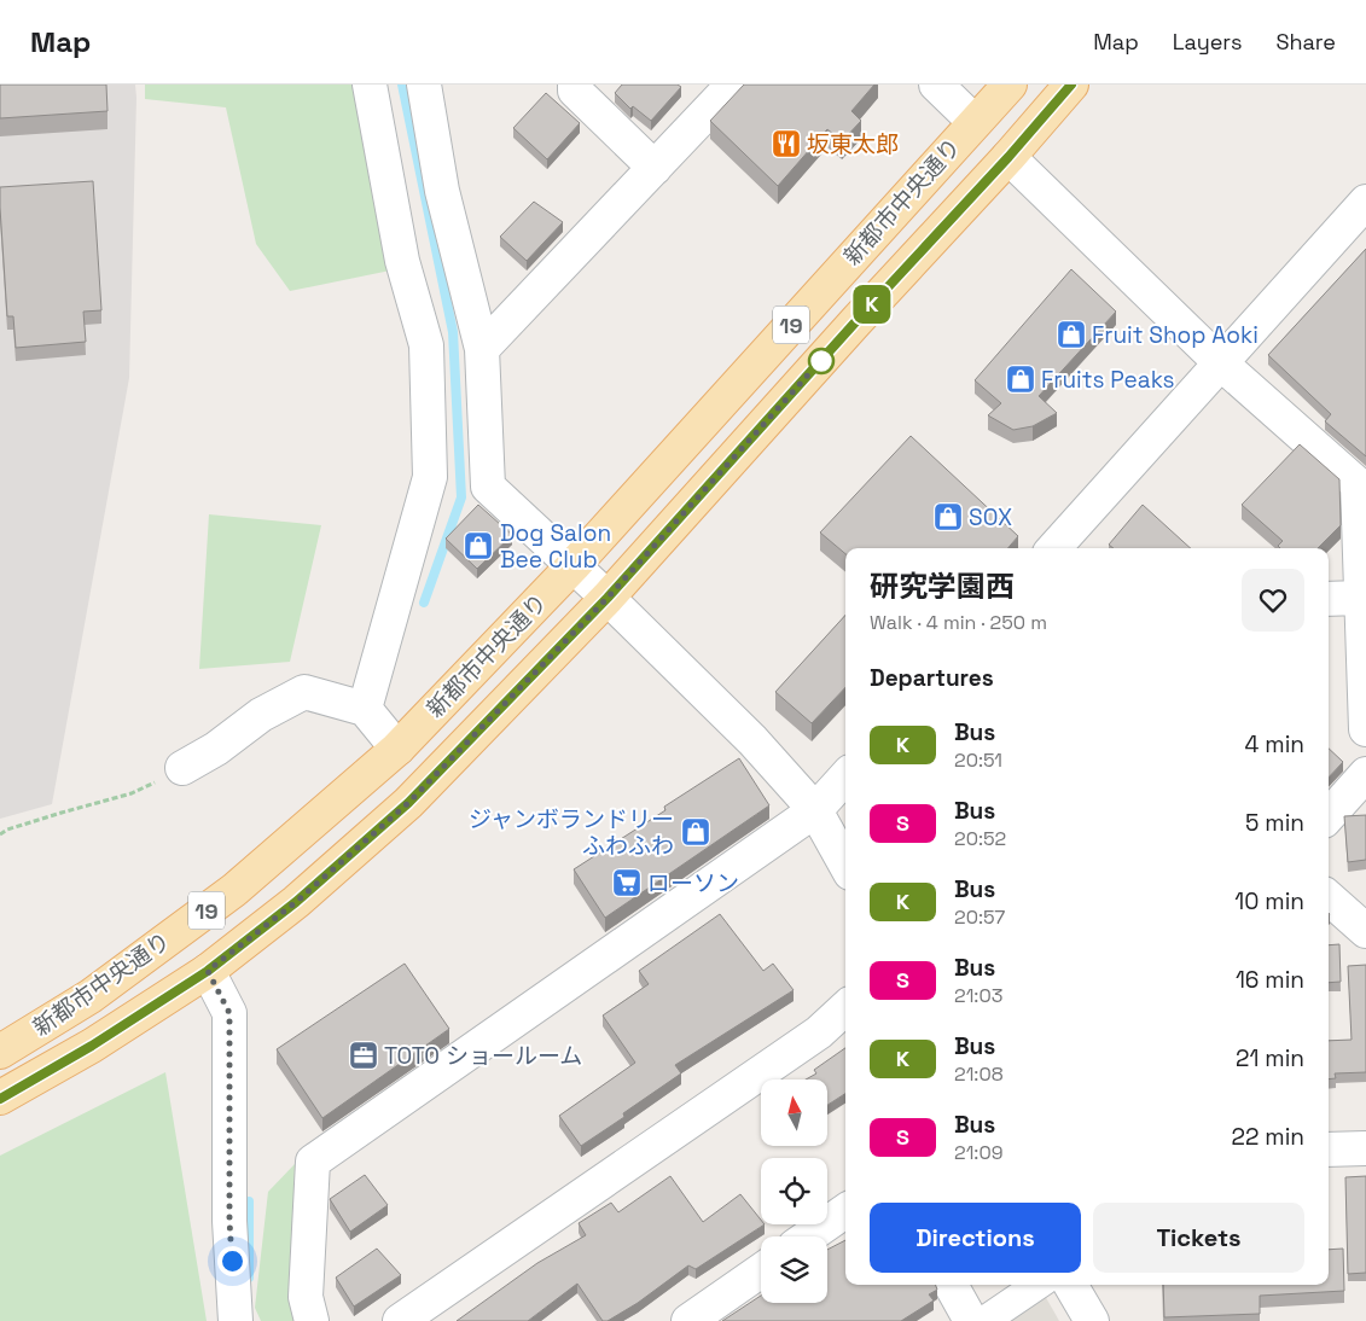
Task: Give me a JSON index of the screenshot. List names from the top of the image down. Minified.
{"streets":{"main road":["新都市中央通り","19"]},"places":{"restaurant":["坂東太郎"],"shop":["Fruit Shop Aoki","Fruits Peaks","SOX","Dog Salon Bee Club","ジャンボランドリー ふわふわ"],"supermarket":["ローソン"],"office":["TOTO ショールーム"]},"lines":["bus line K"],"north":"top","page":{"header":"Map","nav":["Map","Layers","Share"],"on_map":"K","heading":[["研究学園西","Walk · 4 min · 250 m"],"Departures"],"list":[{"mark":"K","name":"Bus","note":"20:51","value":"4 min"},{"mark":"S","name":"Bus","note":"20:52","value":"5 min"},{"mark":"K","name":"Bus","note":"20:57","value":"10 min"},{"mark":"S","name":"Bus","note":"21:03","value":"16 min"},{"mark":"K","name":"Bus","note":"21:08","value":"21 min"},{"mark":"S","name":"Bus","note":"21:09","value":"22 min"}],"buttons":["Directions","Tickets"]}}
